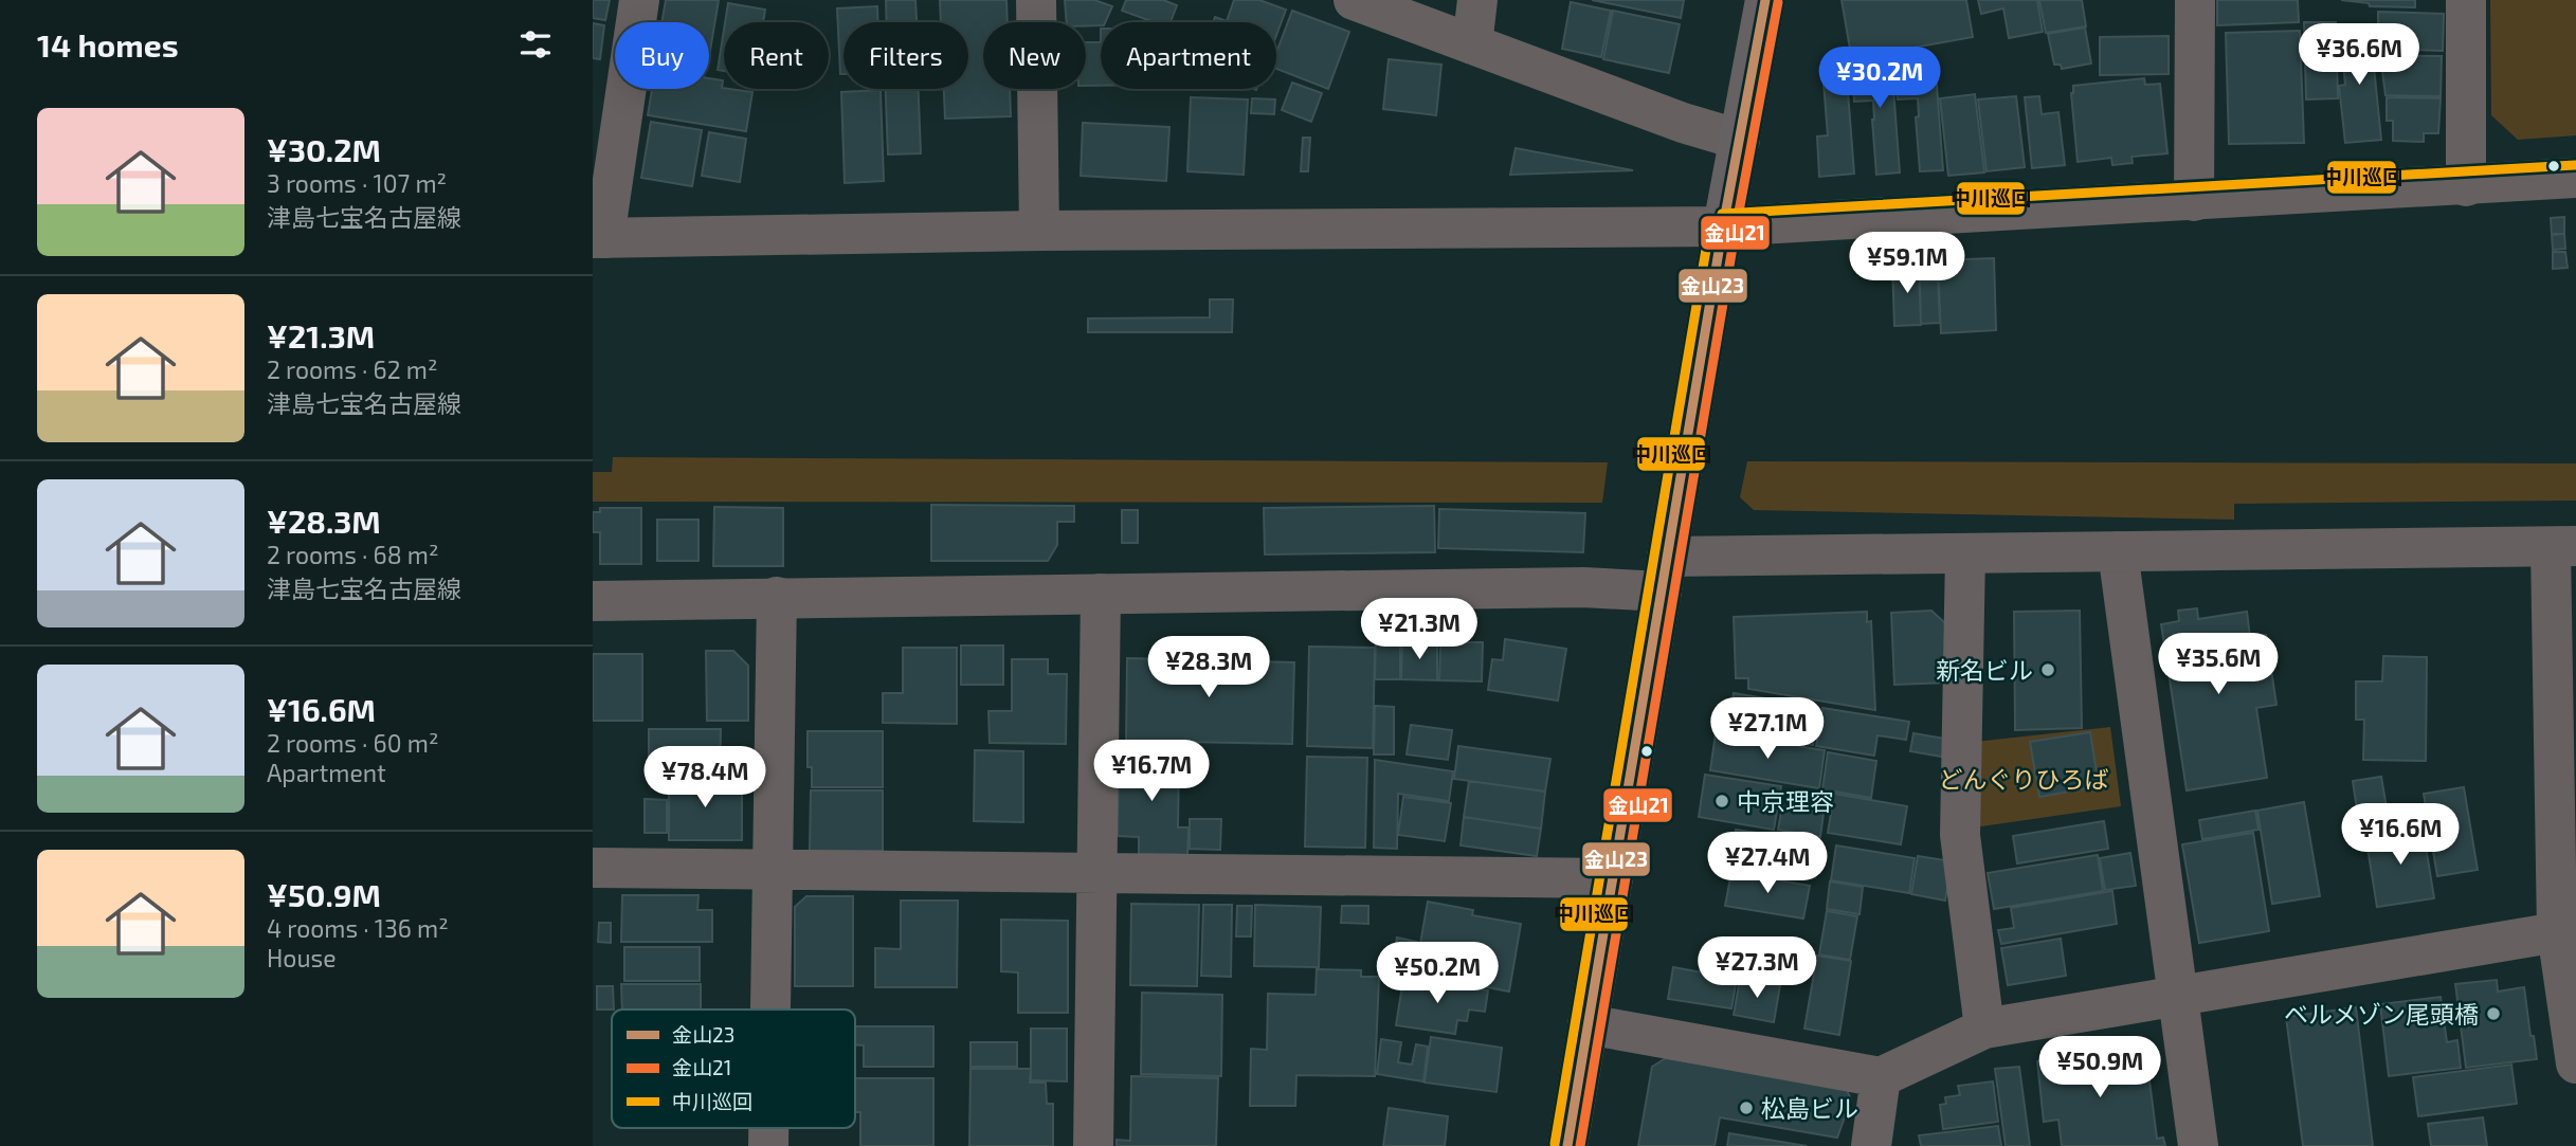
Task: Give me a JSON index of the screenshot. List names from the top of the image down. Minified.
{"parks":["どんぐりひろば"],"places":["新名ビル","中京理容","ベルメゾン尾頭橋","松島ビル"],"lines":["transit line 金山23","transit line 金山21","transit line 中川巡回"],"legend":["金山23","金山21","中川巡回"],"page":{"heading":"14 homes","chip":["Buy","Rent","Filters","New","Apartment"],"price":["¥36.6M","¥30.2M","¥59.1M","¥21.3M","¥35.6M","¥28.3M","¥27.1M","¥16.7M","¥78.4M","¥16.6M","¥27.4M","¥27.3M","¥50.2M","¥50.9M"],"list":[{"name":"¥30.2M","note":"3 rooms · 107 m² · 津島七宝名古屋線"},{"name":"¥21.3M","note":"2 rooms · 62 m² · 津島七宝名古屋線"},{"name":"¥28.3M","note":"2 rooms · 68 m² · 津島七宝名古屋線"},{"name":"¥16.6M","note":"2 rooms · 60 m² · Apartment"},{"name":"¥50.9M","note":"4 rooms · 136 m² · House"}]}}
